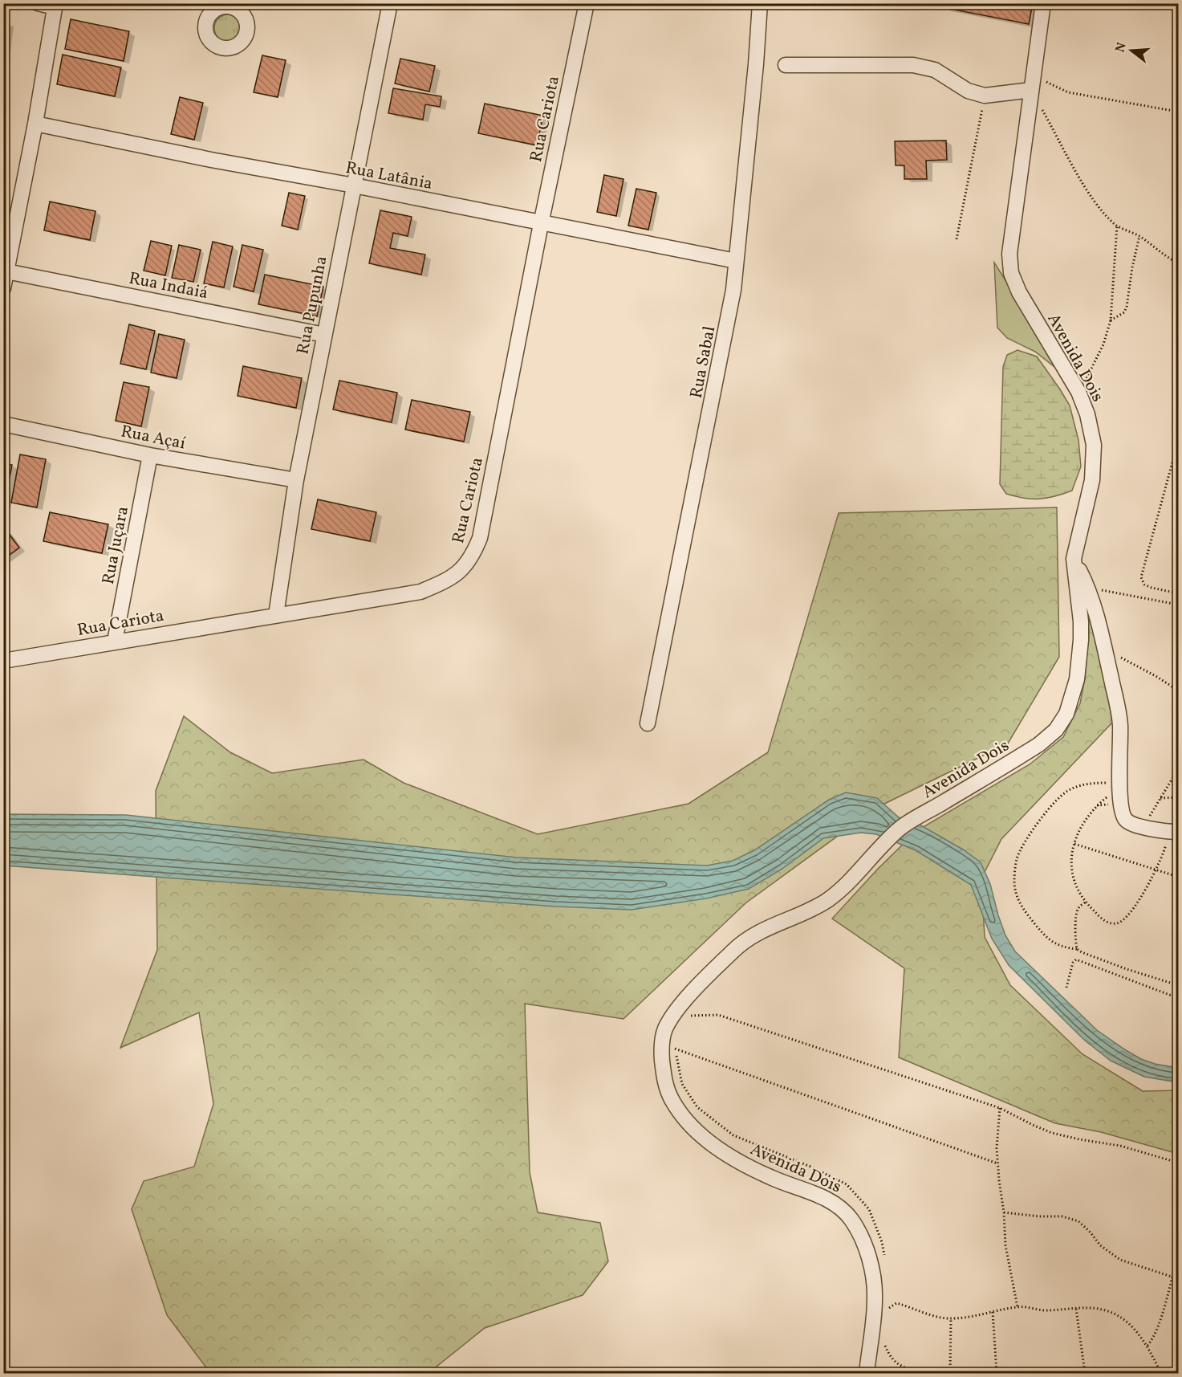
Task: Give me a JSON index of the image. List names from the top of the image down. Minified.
{"streets":{"street":["Rua Cariota","Rua Latânia","Rua Indaiá","Rua Pupunha","Avenida Dois","Rua Sabal","Rua Açaí","Rua Juçara"]},"crossings":[["Rua Cariota","Rua Latânia"],["Rua Cariota","Rua Pupunha"],["Rua Cariota","Rua Juçara"],["Rua Latânia","Rua Pupunha"],["Rua Latânia","Rua Sabal"],["Rua Indaiá","Rua Pupunha"],["Rua Pupunha","Rua Açaí"],["Rua Açaí","Rua Juçara"]],"north":"left"}
